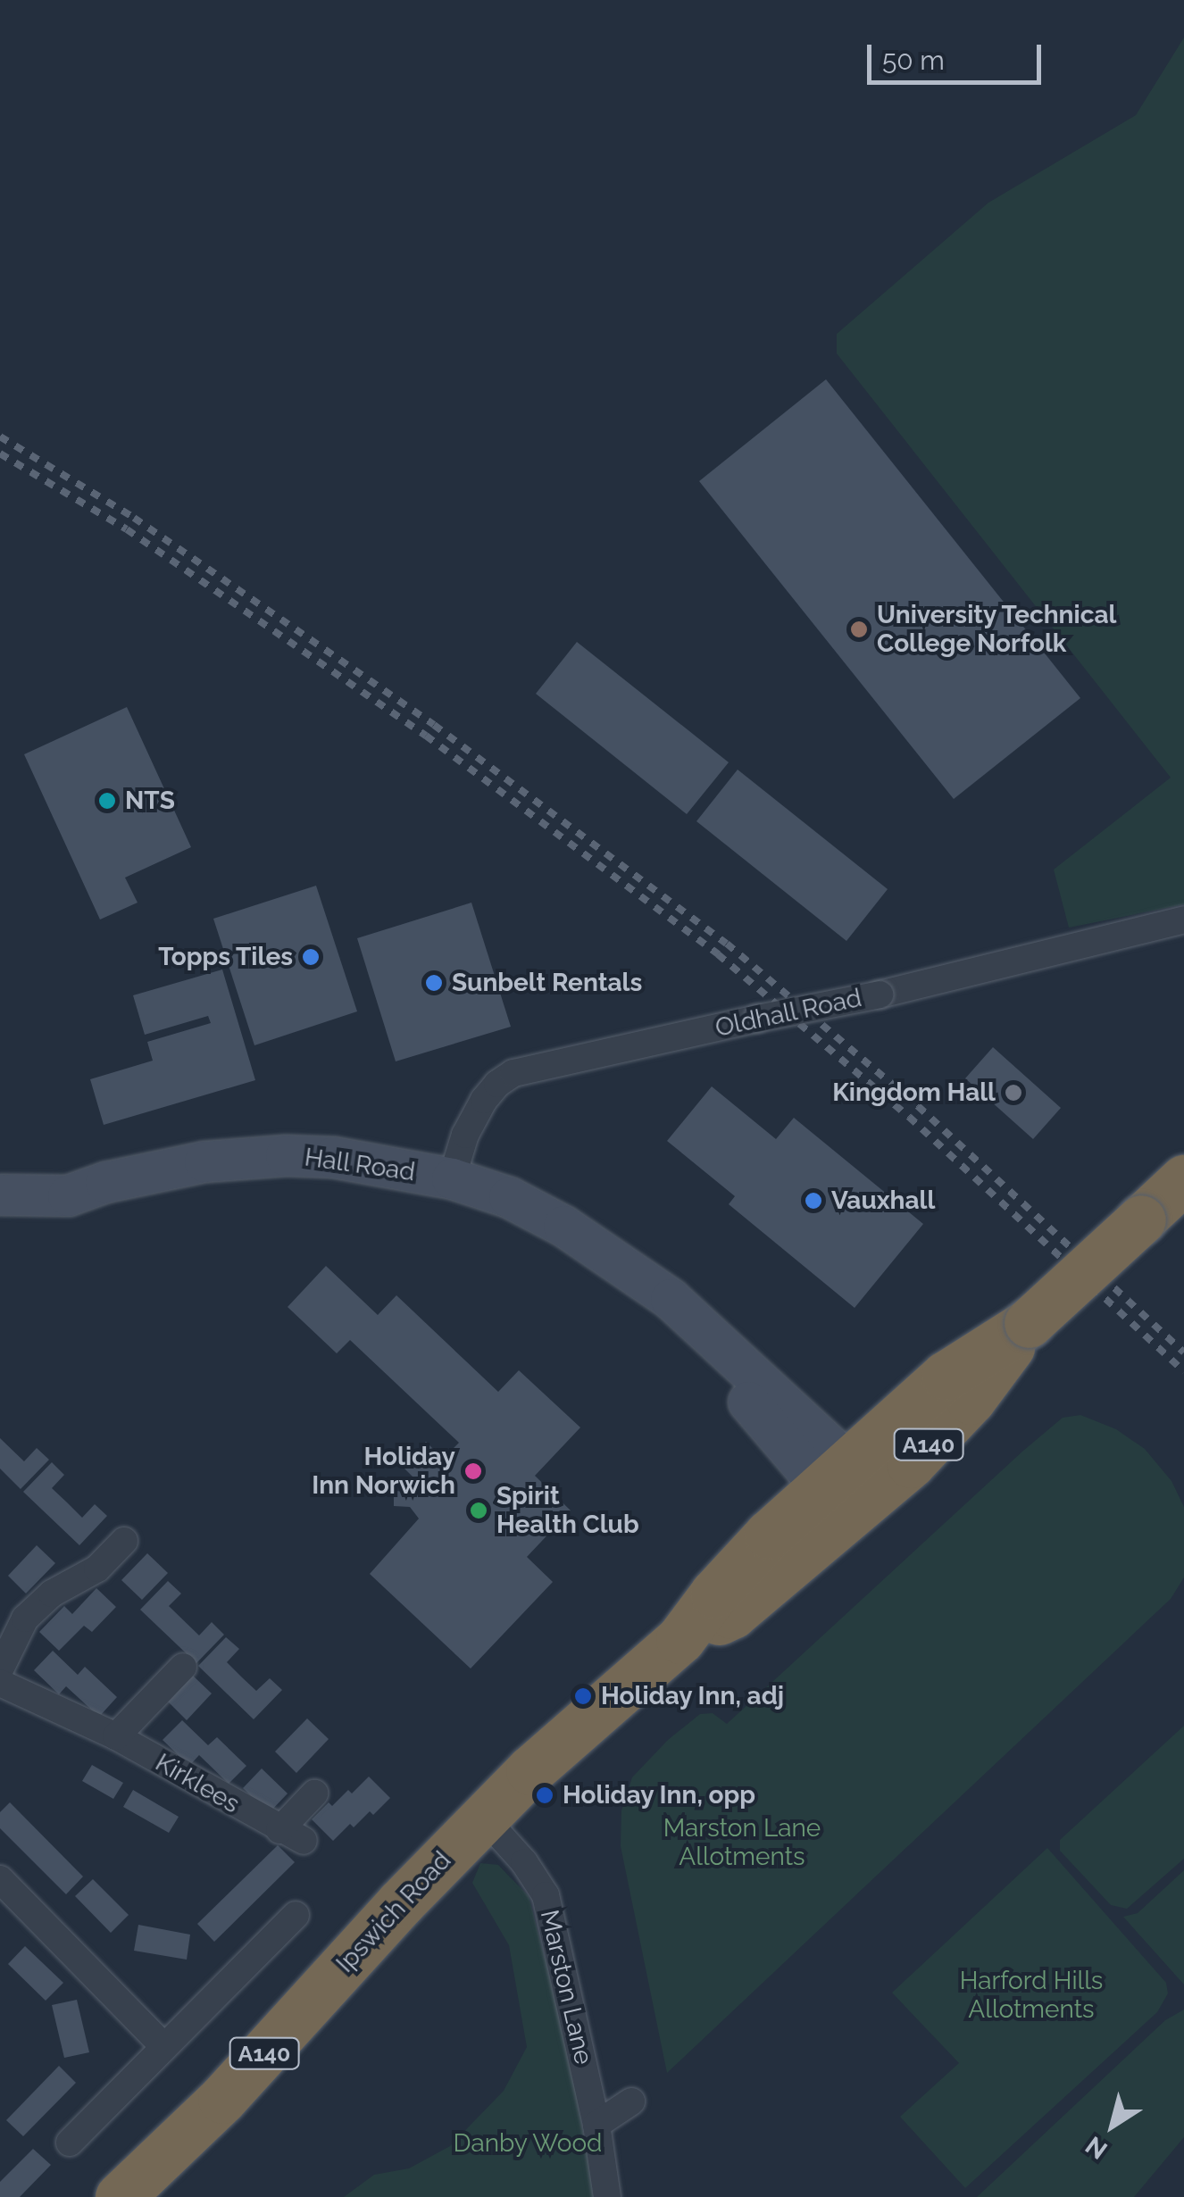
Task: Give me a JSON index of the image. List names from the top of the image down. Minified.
{"streets":{"highway":["A140","Ipswich Road"],"street":["Oldhall Road","Hall Road","Kirklees","Marston Lane"]},"crossings":[["Oldhall Road","Hall Road"],["Hall Road","Ipswich Road"],["Ipswich Road","Marston Lane"]],"parks":["Marston Lane Allotments","Harford Hills Allotments","Danby Wood"],"places":["University Technical College Norfolk","NTS","Topps Tiles","Sunbelt Rentals","Kingdom Hall","Vauxhall","Holiday Inn Norwich","Spirit Health Club","Holiday Inn, adj","Holiday Inn, opp"],"scale_bar":"50 m","north":"bottom left"}
